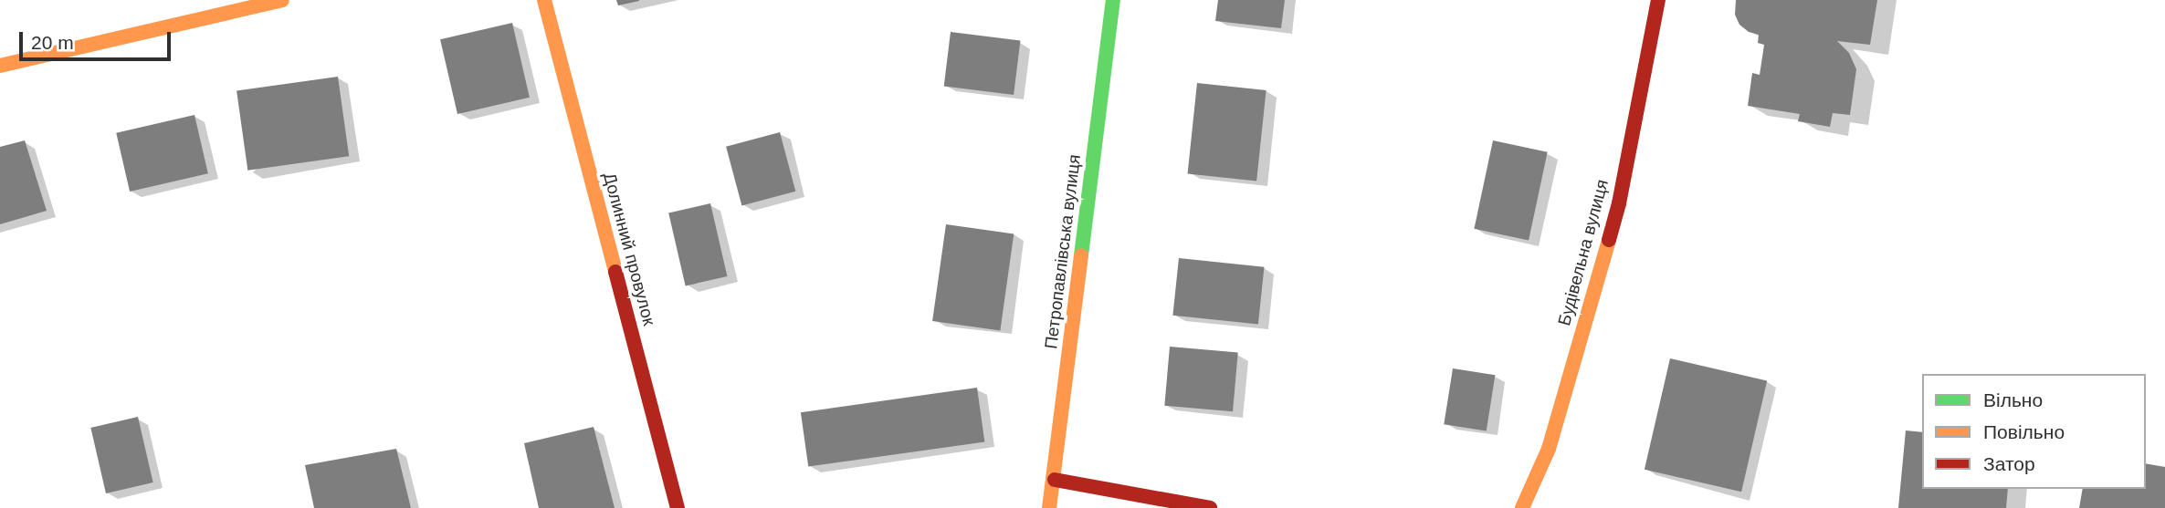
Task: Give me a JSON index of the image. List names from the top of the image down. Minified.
{"streets":{"street":["Долинний провулок","Петропавлівська вулиця","Будівельна вулиця"]},"legend":["Вільно","Повільно","Затор"],"scale_bar":"20 m"}
